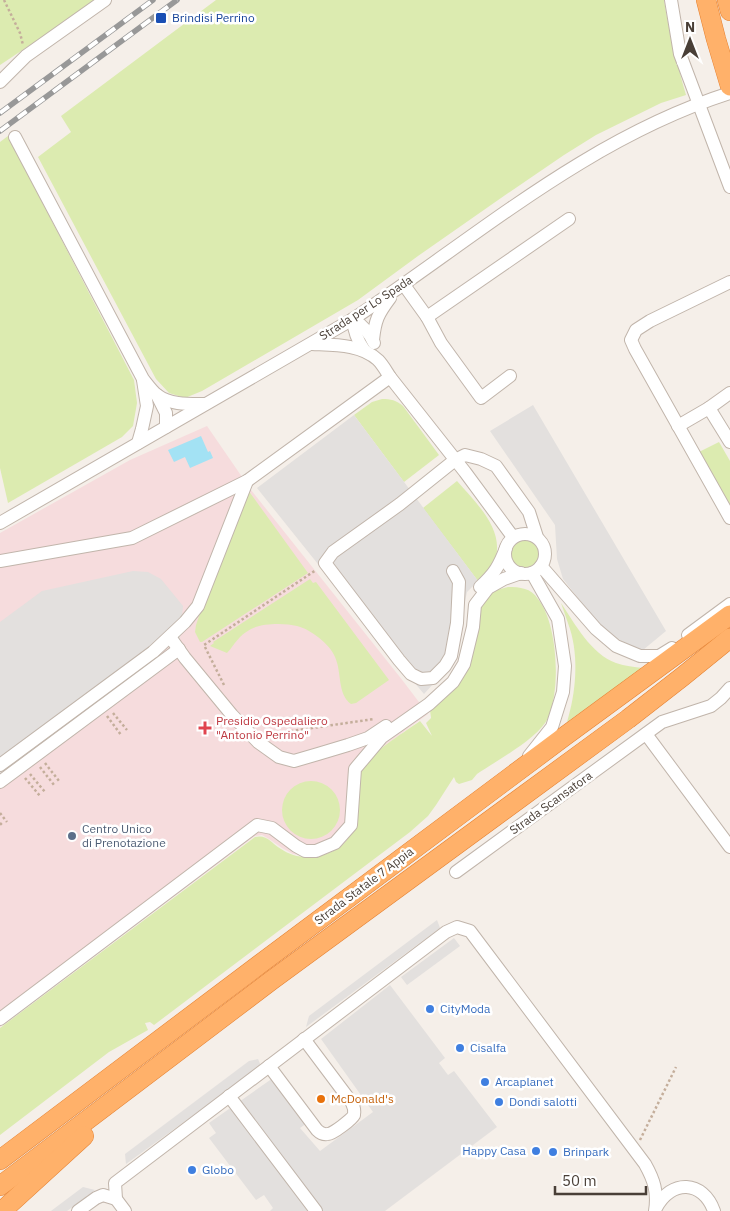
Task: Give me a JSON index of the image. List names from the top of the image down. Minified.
{"streets":{"highway":["Strada Statale 7 Appia"],"street":["Strada per Lo Spada","Strada Scansatora"]},"places":{"transit":["Brindisi Perrino"],"health":["Presidio Ospedaliero \"Antonio Perrino\""],"other":["Centro Unico di Prenotazione","CityModa","Cisalfa","Arcaplanet","McDonald's","Dondi salotti","Happy Casa","Brinpark","Globo"]},"scale_bar":"50 m","north":"top"}
